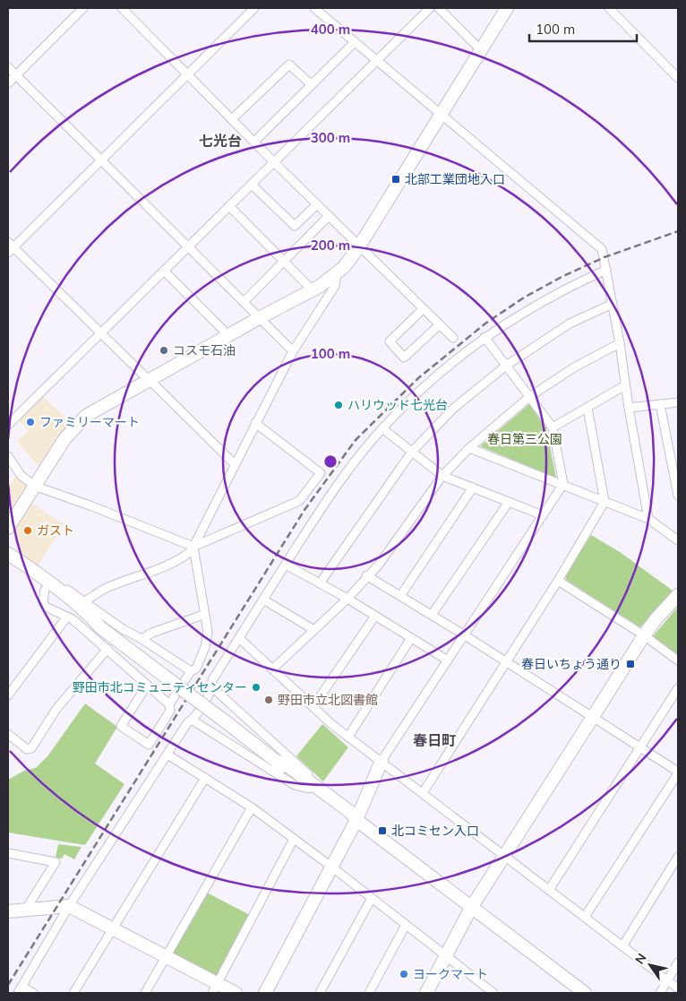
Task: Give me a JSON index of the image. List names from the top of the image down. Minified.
{"districts":["七光台","春日町"],"parks":["春日第三公園"],"places":{"transit":["北部工業団地入口","春日いちょう通り","北コミセン入口"],"other":["コスモ石油","ハリウッド七光台","ファミリーマート","ガスト","野田市北コミュニティセンター","野田市立北図書館","ヨークマート"]},"scale_bar":"100 m","north":"top left","rings":["400 m","300 m","200 m","100 m"]}
